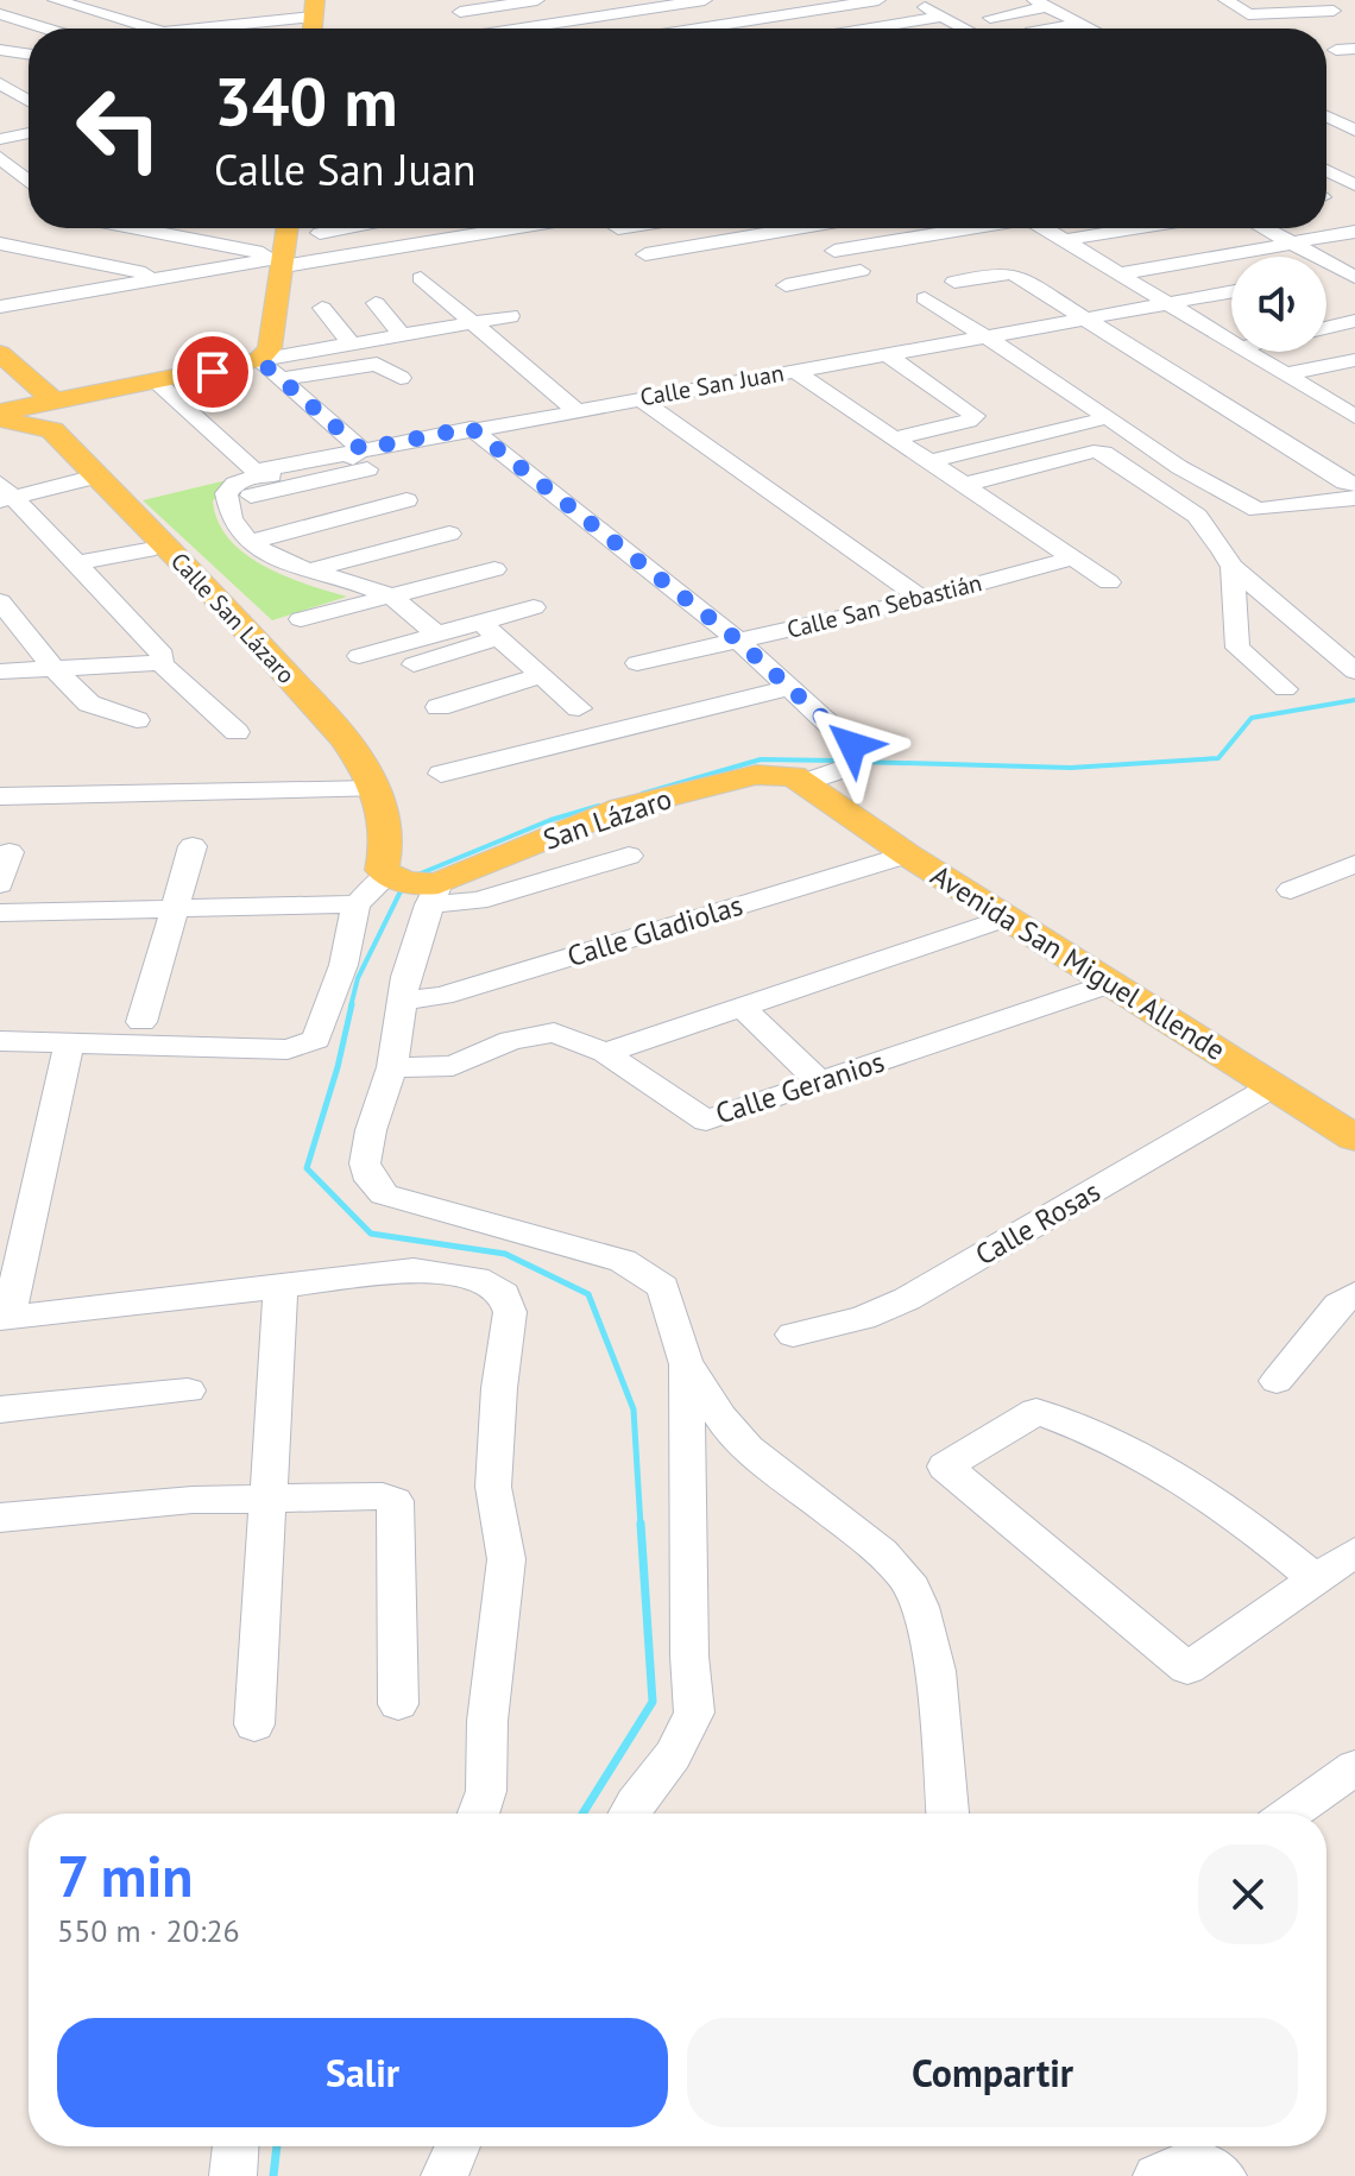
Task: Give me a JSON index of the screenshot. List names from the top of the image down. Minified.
{"streets":{"main road":["Calle San Lázaro","San Lázaro","Avenida San Miguel Allende"],"street":["Calle San Juan","Calle San Sebastián","Calle Gladiolas","Calle Geranios","Calle Rosas"]},"crossings":[["Calle San Lázaro","San Lázaro"],["San Lázaro","Avenida San Miguel Allende"],["Calle Gladiolas","Avenida San Miguel Allende"],["Avenida San Miguel Allende","Calle Geranios"],["Avenida San Miguel Allende","Calle Rosas"]],"page":{"turn":["340 m","Calle San Juan"],"heading":["7 min","550 m · 20:26"],"buttons":["Salir","Compartir"]}}
